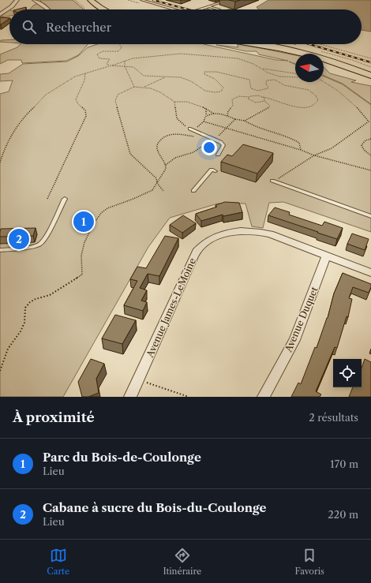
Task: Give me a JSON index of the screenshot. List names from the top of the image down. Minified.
{"streets":{"street":["Avenue James-LeMoine","Avenue Duquet"]},"crossings":[["Avenue James-LeMoine","Avenue Duquet"]],"north":"left","page":{"search":"Rechercher","pins":["1","2"],"heading":["À proximité","2 résultats"],"list":[{"mark":"1","name":"Parc du Bois-de-Coulonge","note":"Lieu","value":"170 m"},{"mark":"2","name":"Cabane à sucre du Bois-du-Coulonge","note":"Lieu","value":"220 m"}],"nav":["Carte","Itinéraire","Favoris"]}}
